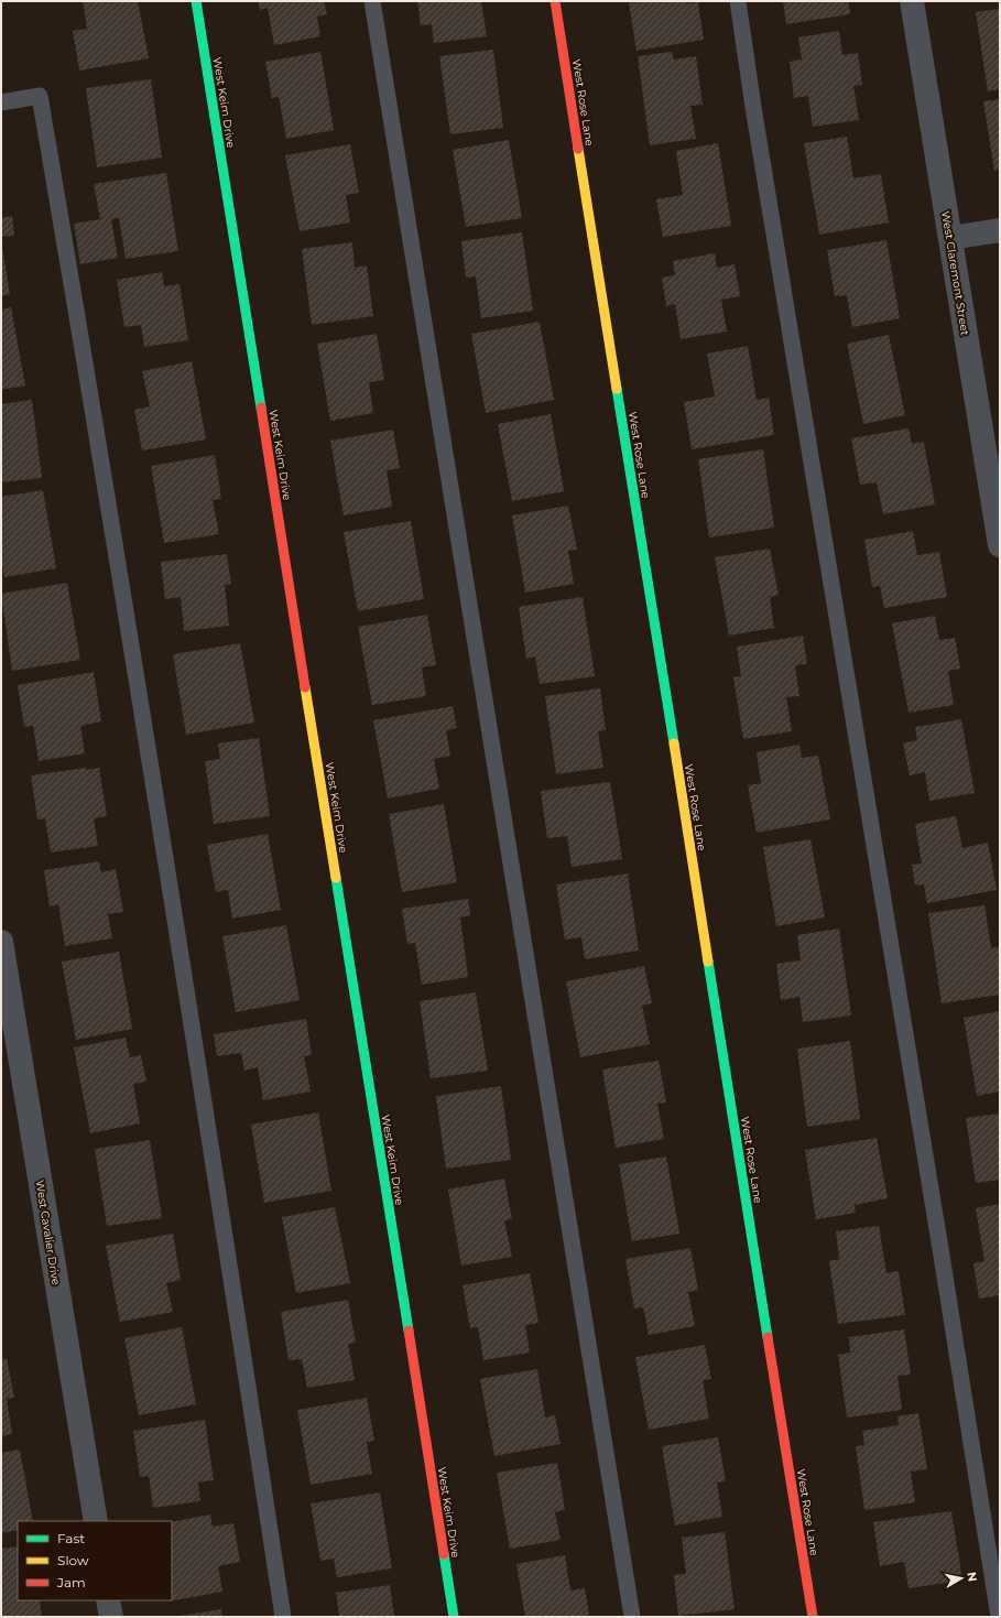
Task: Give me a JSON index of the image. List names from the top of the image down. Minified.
{"streets":{"street":["West Keim Drive","West Rose Lane","West Claremont Street","West Cavalier Drive"]},"legend":["Fast","Slow","Jam"],"north":"right"}
